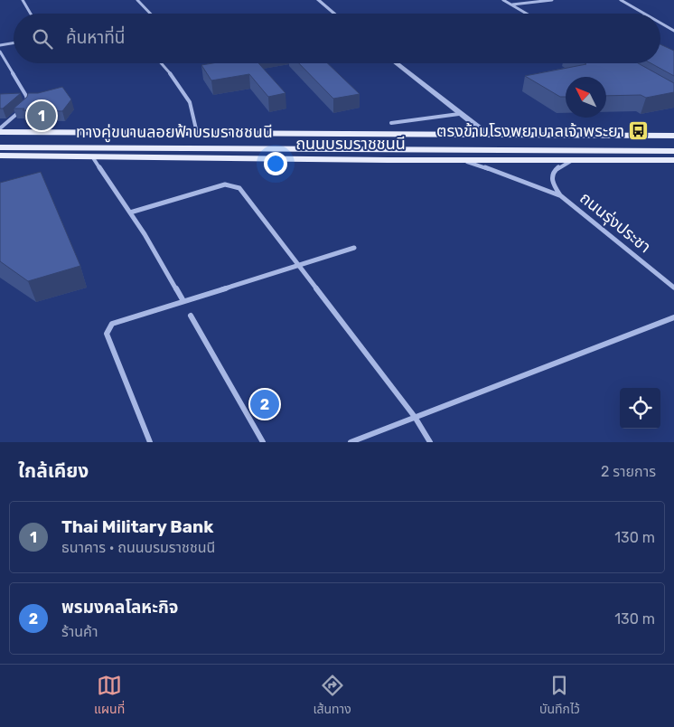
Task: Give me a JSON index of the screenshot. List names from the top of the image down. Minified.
{"streets":{"main road":["ทางคู่ขนานลอยฟ้าบรมราชชนนี","ถนนบรมราชชนนี"],"street":["ถนนรุ่งประชา"]},"crossings":[["ถนนบรมราชชนนี","ถนนรุ่งประชา"]],"places":{"bus stop":["ตรงข้ามโรงพยาบาลเจ้าพระยา"]},"north":"top left","page":{"search":"ค้นหาที่นี่","pins":["1","2"],"heading":["ใกล้เคียง","2 รายการ"],"list":[{"mark":"1","name":"Thai Military Bank","note":"ธนาคาร · ถนนบรมราชชนนี","value":"130 m"},{"mark":"2","name":"พรมงคลโลหะกิจ","note":"ร้านค้า","value":"130 m"}],"nav":["แผนที่","เส้นทาง","บันทึกไว้"]}}
